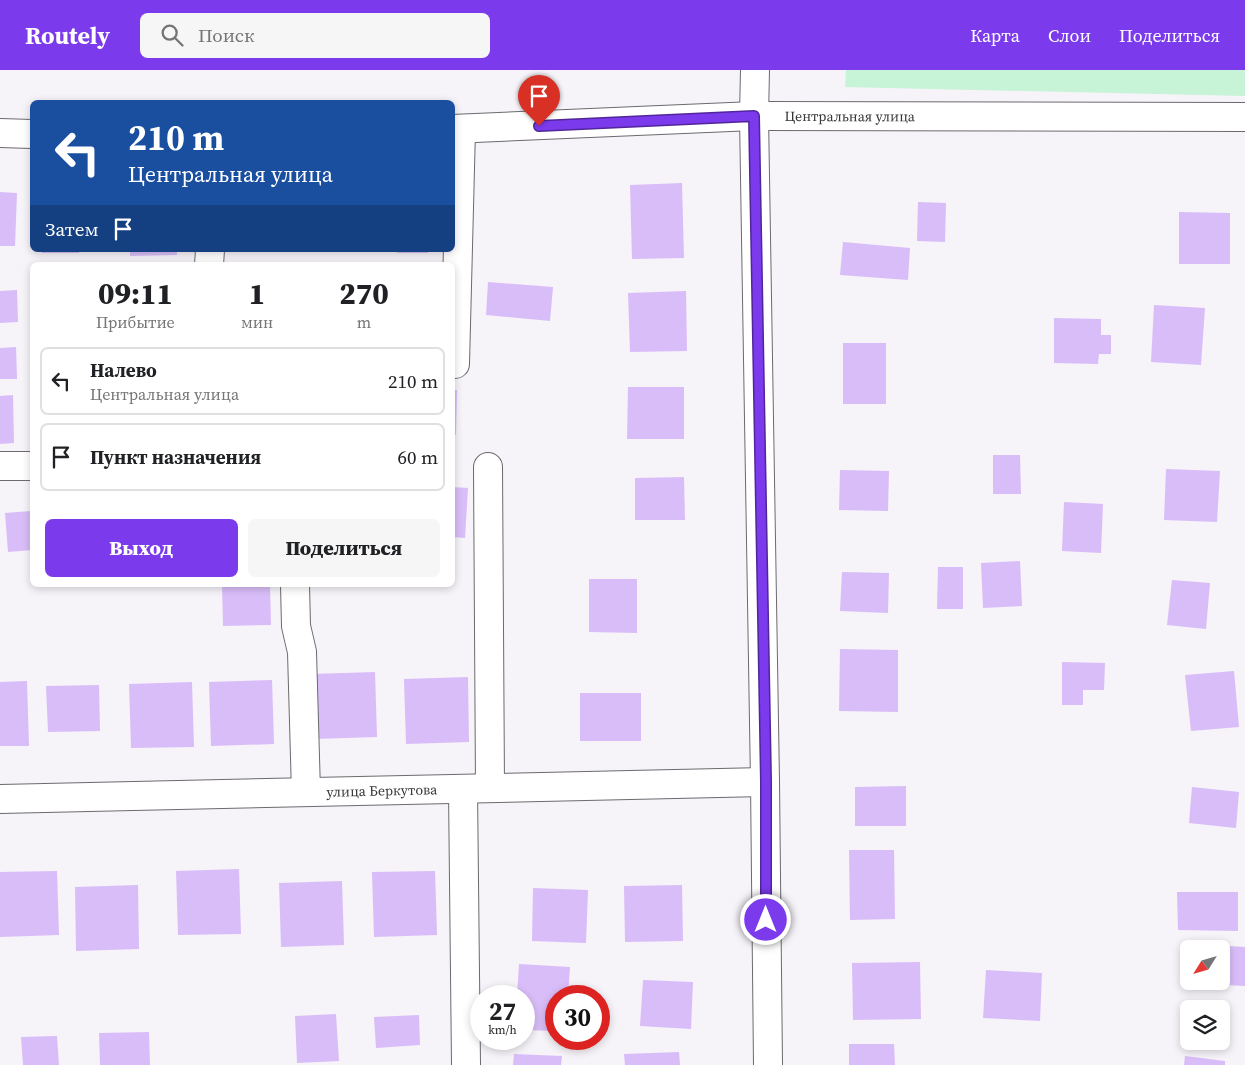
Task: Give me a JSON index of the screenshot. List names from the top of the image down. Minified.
{"streets":{"street":["Центральная улица","улица Беркутова"]},"north":"bottom left","page":{"header":"Routely","search":"Поиск","nav":["Карта","Слои","Поделиться"],"turn":["210 m","Центральная улица"],"then":"Затем","eta":["09:11","Прибытие","1","мин","270","m"],"list":[{"name":"Налево","note":"Центральная улица","value":"210 m"},{"name":"Пункт назначения","value":"60 m"}],"buttons":["Выход","Поделиться"],"speed":"27 km/h","limit":"30"}}
